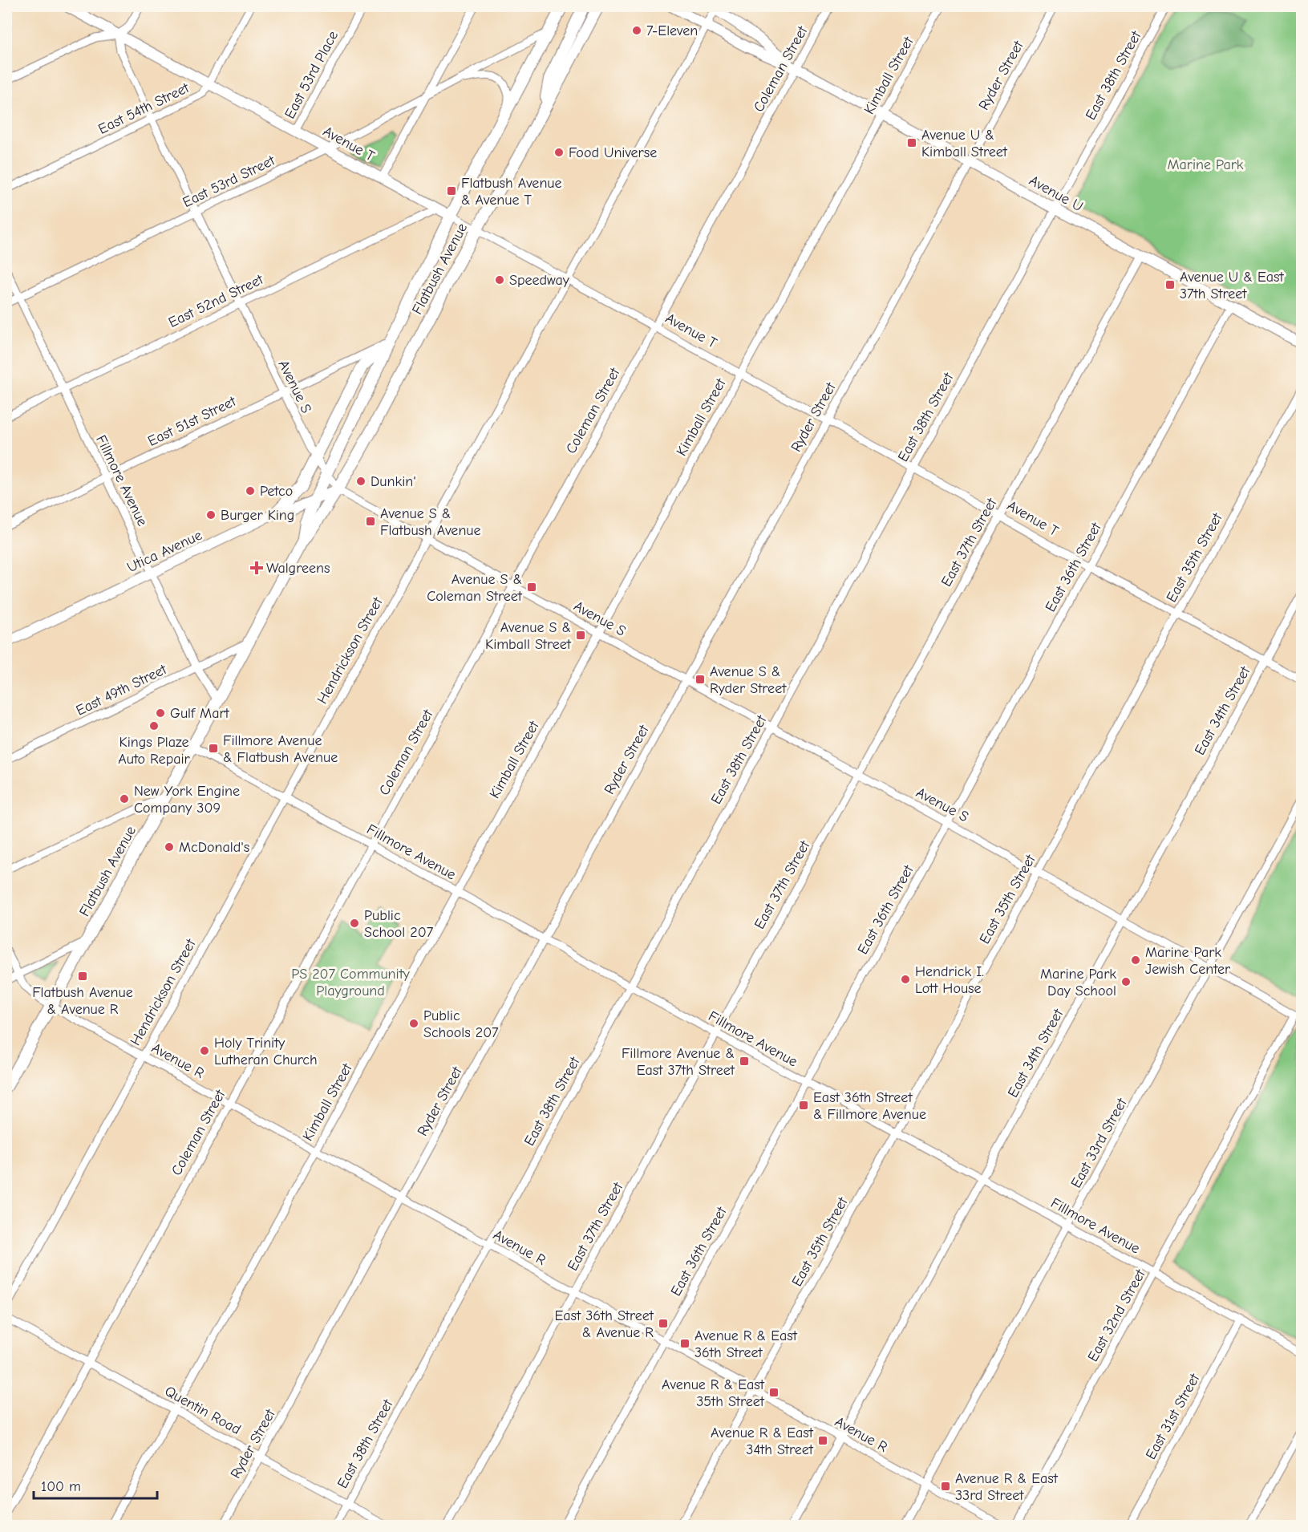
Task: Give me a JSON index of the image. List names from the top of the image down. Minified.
{"streets":{"main road":["Avenue T","Avenue U","Flatbush Avenue","Utica Avenue"],"street":["Coleman Street","East 53rd Place","Kimball Street","Ryder Street","East 38th Street","East 54th Street","East 53rd Street","East 52nd Street","Avenue S","East 51st Street","Fillmore Avenue","East 37th Street","East 35th Street","East 36th Street","Hendrickson Street","East 49th Street","East 34th Street","Avenue R","East 33rd Street","East 32nd Street","Quentin Road","East 31st Street"]},"crossings":[["Coleman Street","Avenue T"],["Coleman Street","Avenue U"],["Coleman Street","Avenue S"],["Coleman Street","Fillmore Avenue"],["Coleman Street","Avenue R"],["Coleman Street","Quentin Road"],["East 53rd Place","Avenue T"],["Kimball Street","Avenue T"],["Kimball Street","Avenue U"],["Kimball Street","Avenue S"],["Kimball Street","Fillmore Avenue"],["Kimball Street","Avenue R"],["Kimball Street","Quentin Road"],["Ryder Street","Avenue T"],["Ryder Street","Avenue U"],["Ryder Street","Avenue S"],["Ryder Street","Fillmore Avenue"],["Ryder Street","Avenue R"],["Ryder Street","Quentin Road"],["East 38th Street","Avenue T"],["East 38th Street","Avenue U"],["East 38th Street","Avenue S"],["East 38th Street","Fillmore Avenue"],["East 38th Street","Avenue R"],["East 38th Street","Quentin Road"],["East 54th Street","Avenue T"],["East 54th Street","Avenue S"],["Avenue T","East 53rd Street"],["Avenue T","Flatbush Avenue"],["Avenue T","East 52nd Street"],["Avenue T","Avenue S"],["Avenue T","East 37th Street"],["Avenue T","East 35th Street"],["Avenue T","East 36th Street"],["Avenue T","Hendrickson Street"],["Avenue T","East 34th Street"],["East 53rd Street","Flatbush Avenue"],["East 53rd Street","Avenue S"],["East 53rd Street","Fillmore Avenue"],["Avenue U","East 37th Street"],["Avenue U","East 36th Street"],["Avenue U","Hendrickson Street"],["Flatbush Avenue","Avenue S"],["Flatbush Avenue","East 51st Street"],["Flatbush Avenue","Fillmore Avenue"],["Flatbush Avenue","Utica Avenue"],["Flatbush Avenue","East 49th Street"],["Flatbush Avenue","Avenue R"],["East 52nd Street","Avenue S"],["East 52nd Street","Fillmore Avenue"],["Avenue S","East 51st Street"],["Avenue S","East 37th Street"],["Avenue S","Utica Avenue"],["Avenue S","East 35th Street"],["Avenue S","East 36th Street"],["Avenue S","Hendrickson Street"],["Avenue S","East 34th Street"],["Avenue S","East 33rd Street"],["Avenue S","East 32nd Street"],["East 51st Street","Fillmore Avenue"],["Fillmore Avenue","East 37th Street"],["Fillmore Avenue","Utica Avenue"],["Fillmore Avenue","East 35th Street"],["Fillmore Avenue","East 36th Street"],["Fillmore Avenue","Hendrickson Street"],["Fillmore Avenue","East 49th Street"],["Fillmore Avenue","East 34th Street"],["Fillmore Avenue","East 33rd Street"],["Fillmore Avenue","East 32nd Street"],["Fillmore Avenue","East 31st Street"],["East 37th Street","Avenue R"],["East 35th Street","Avenue R"],["East 36th Street","Avenue R"],["Hendrickson Street","Avenue R"],["East 34th Street","Avenue R"],["Avenue R","East 33rd Street"]],"parks":["Marine Park","PS 207 Community Playground"],"places":{"other":["7-Eleven","Food Universe","Speedway","Dunkin'","Petco","Burger King","Gulf Mart","Kings Plaze Auto Repair","New York Engine Company 309","McDonald's","Public School 207","Marine Park Jewish Center","Hendrick I. Lott House","Marine Park Day School","Public Schools 207","Holy Trinity Lutheran Church"],"transit":["Avenue U & Kimball Street","Flatbush Avenue & Avenue T","Avenue U & East 37th Street","Avenue S & Flatbush Avenue","Avenue S & Coleman Street","Avenue S & Kimball Street","Avenue S & Ryder Street","Fillmore Avenue & Flatbush Avenue","Flatbush Avenue & Avenue R","Fillmore Avenue & East 37th Street","East 36th Street & Fillmore Avenue","East 36th Street & Avenue R","Avenue R & East 36th Street","Avenue R & East 35th Street","Avenue R & East 34th Street","Avenue R & East 33rd Street"],"health":["Walgreens"]},"scale_bar":"100 m"}
